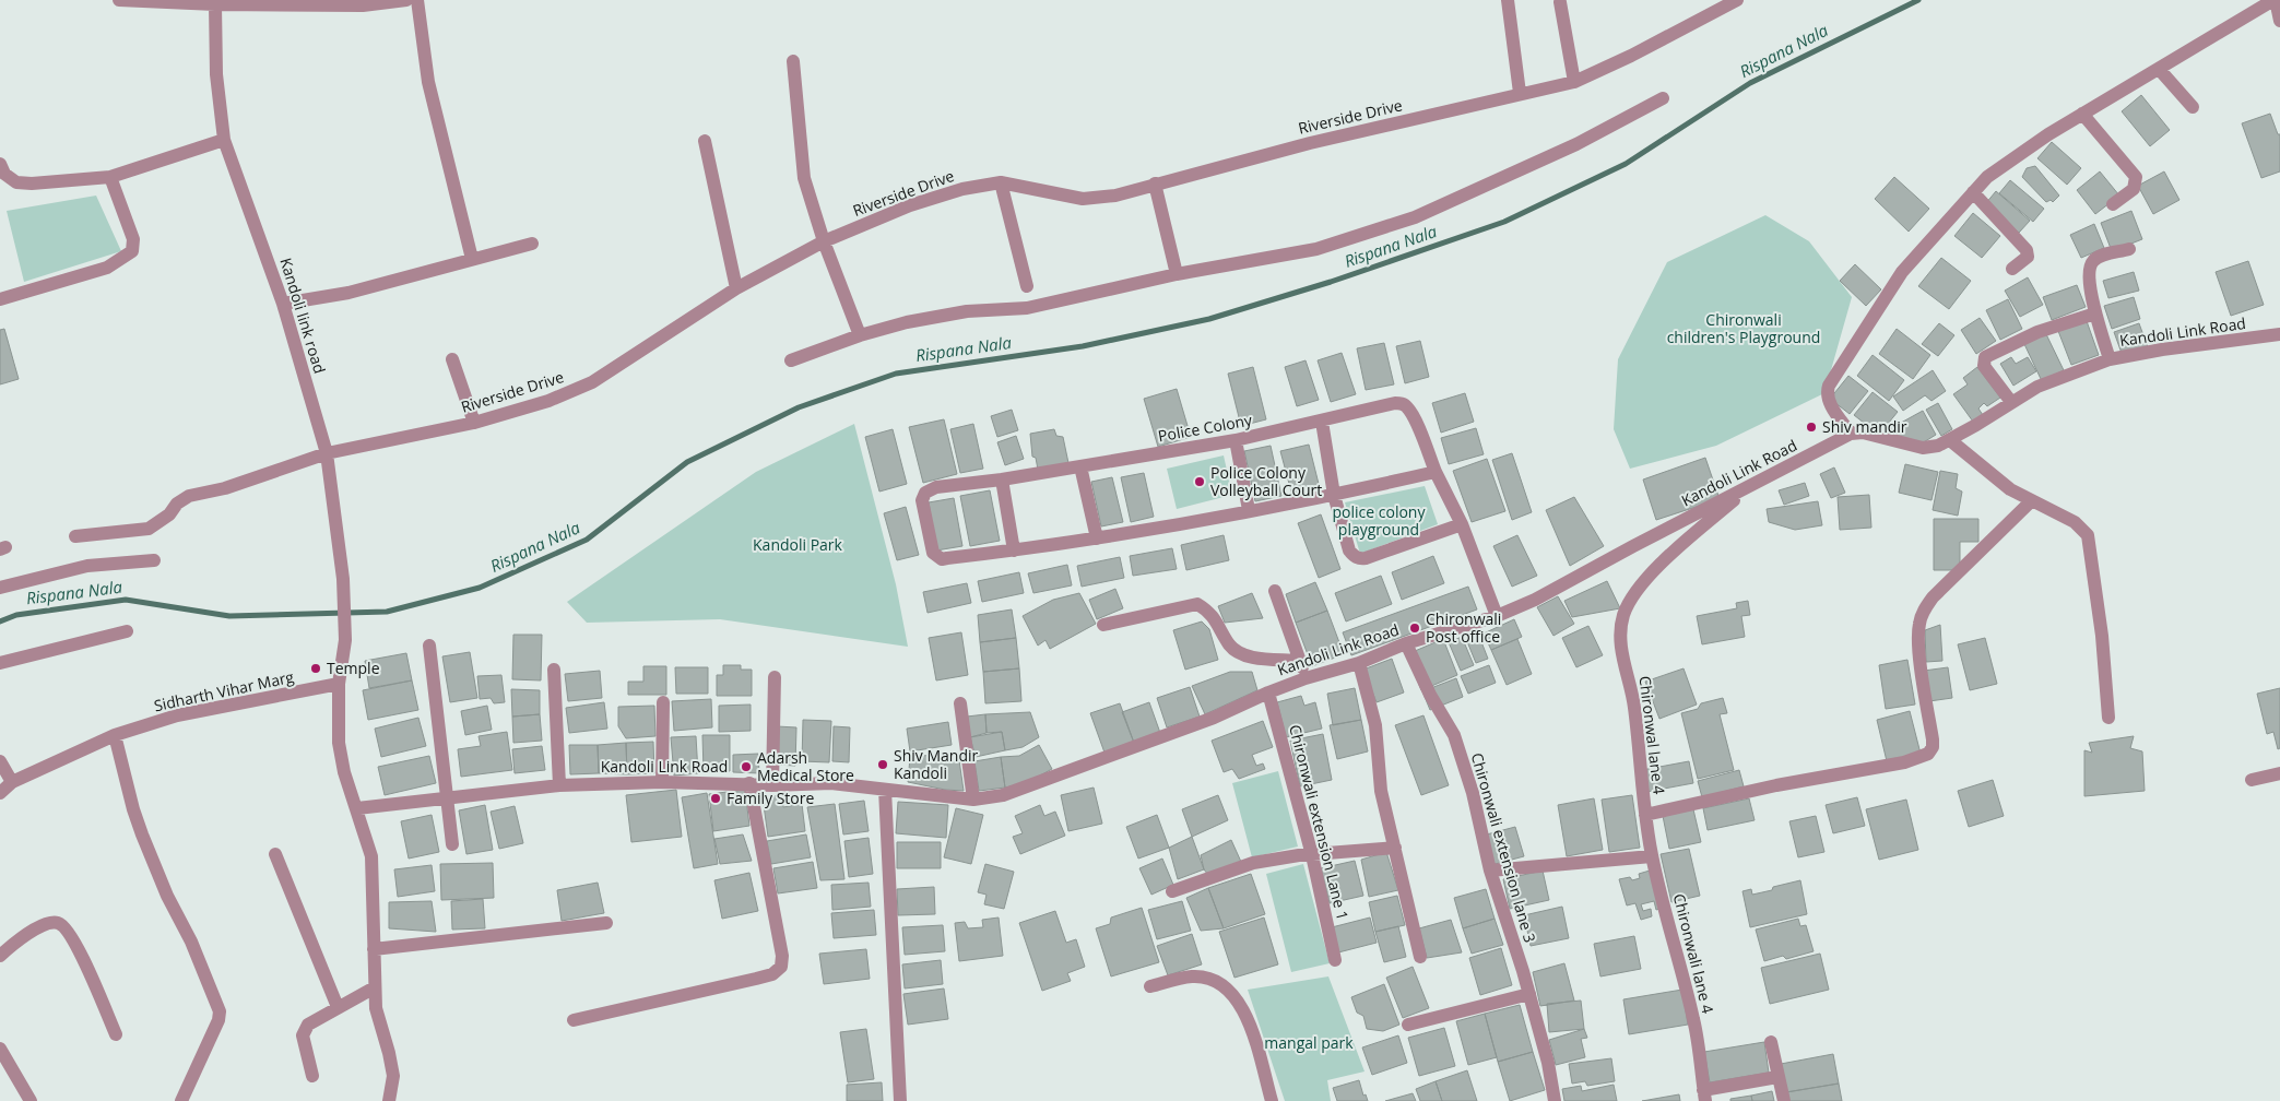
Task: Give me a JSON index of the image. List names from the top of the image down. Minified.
{"streets":{"street":["Riverside Drive","Kandoli link road","Kandoli Link Road","Police Colony","Sidharth Vihar Marg","Chironwal lane 4","Chironwali extension Lane 1","Chironwali extension lane 3","Chironwali lane 4"]},"crossings":[["Riverside Drive","Kandoli link road"],["Kandoli link road","Sidharth Vihar Marg"],["Kandoli Link Road","Chironwal lane 4"],["Kandoli Link Road","Chironwali extension Lane 1"],["Kandoli Link Road","Chironwali extension lane 3"],["Chironwal lane 4","Chironwali lane 4"]],"water":["Rispana Nala"],"parks":["Chironwali children's Playground","police colony playground","Kandoli Park","mangal park"],"places":["Shiv mandir","Police Colony Volleyball Court","Chironwali Post office","Temple","Shiv Mandir Kandoli","Adarsh Medical Store","Family Store"]}
